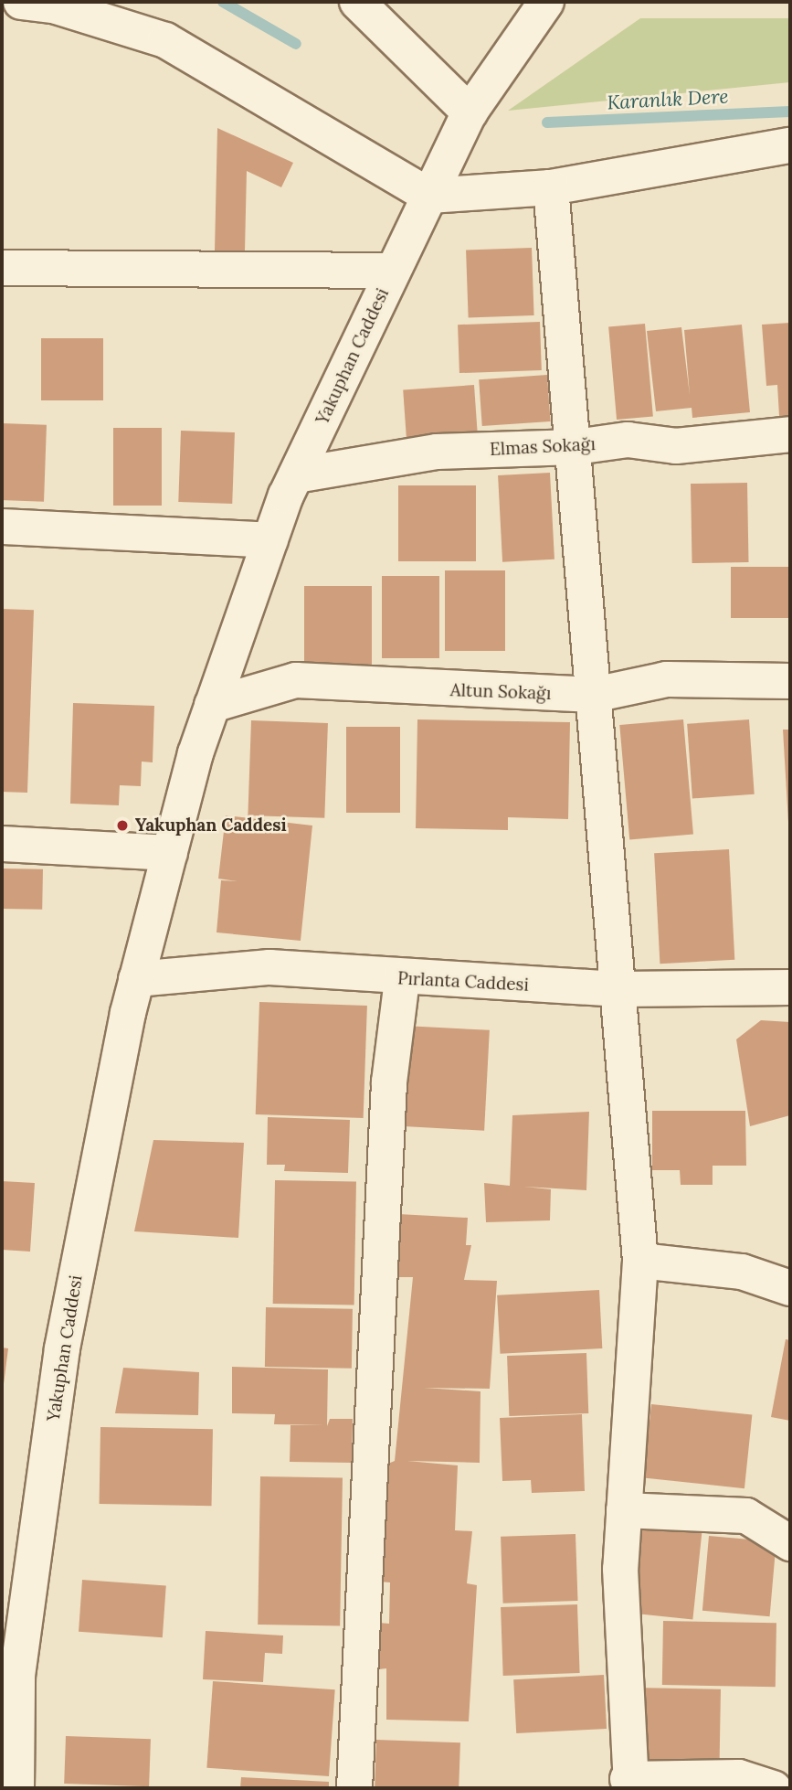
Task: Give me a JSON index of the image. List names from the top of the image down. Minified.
{"streets":{"street":["Yakuphan Caddesi","Elmas Sokağı","Altun Sokağı","Pırlanta Caddesi"]},"crossings":[["Yakuphan Caddesi","Elmas Sokağı"],["Yakuphan Caddesi","Altun Sokağı"],["Yakuphan Caddesi","Pırlanta Caddesi"]],"water":["Karanlık Dere"],"places":["Yakuphan Caddesi"]}
